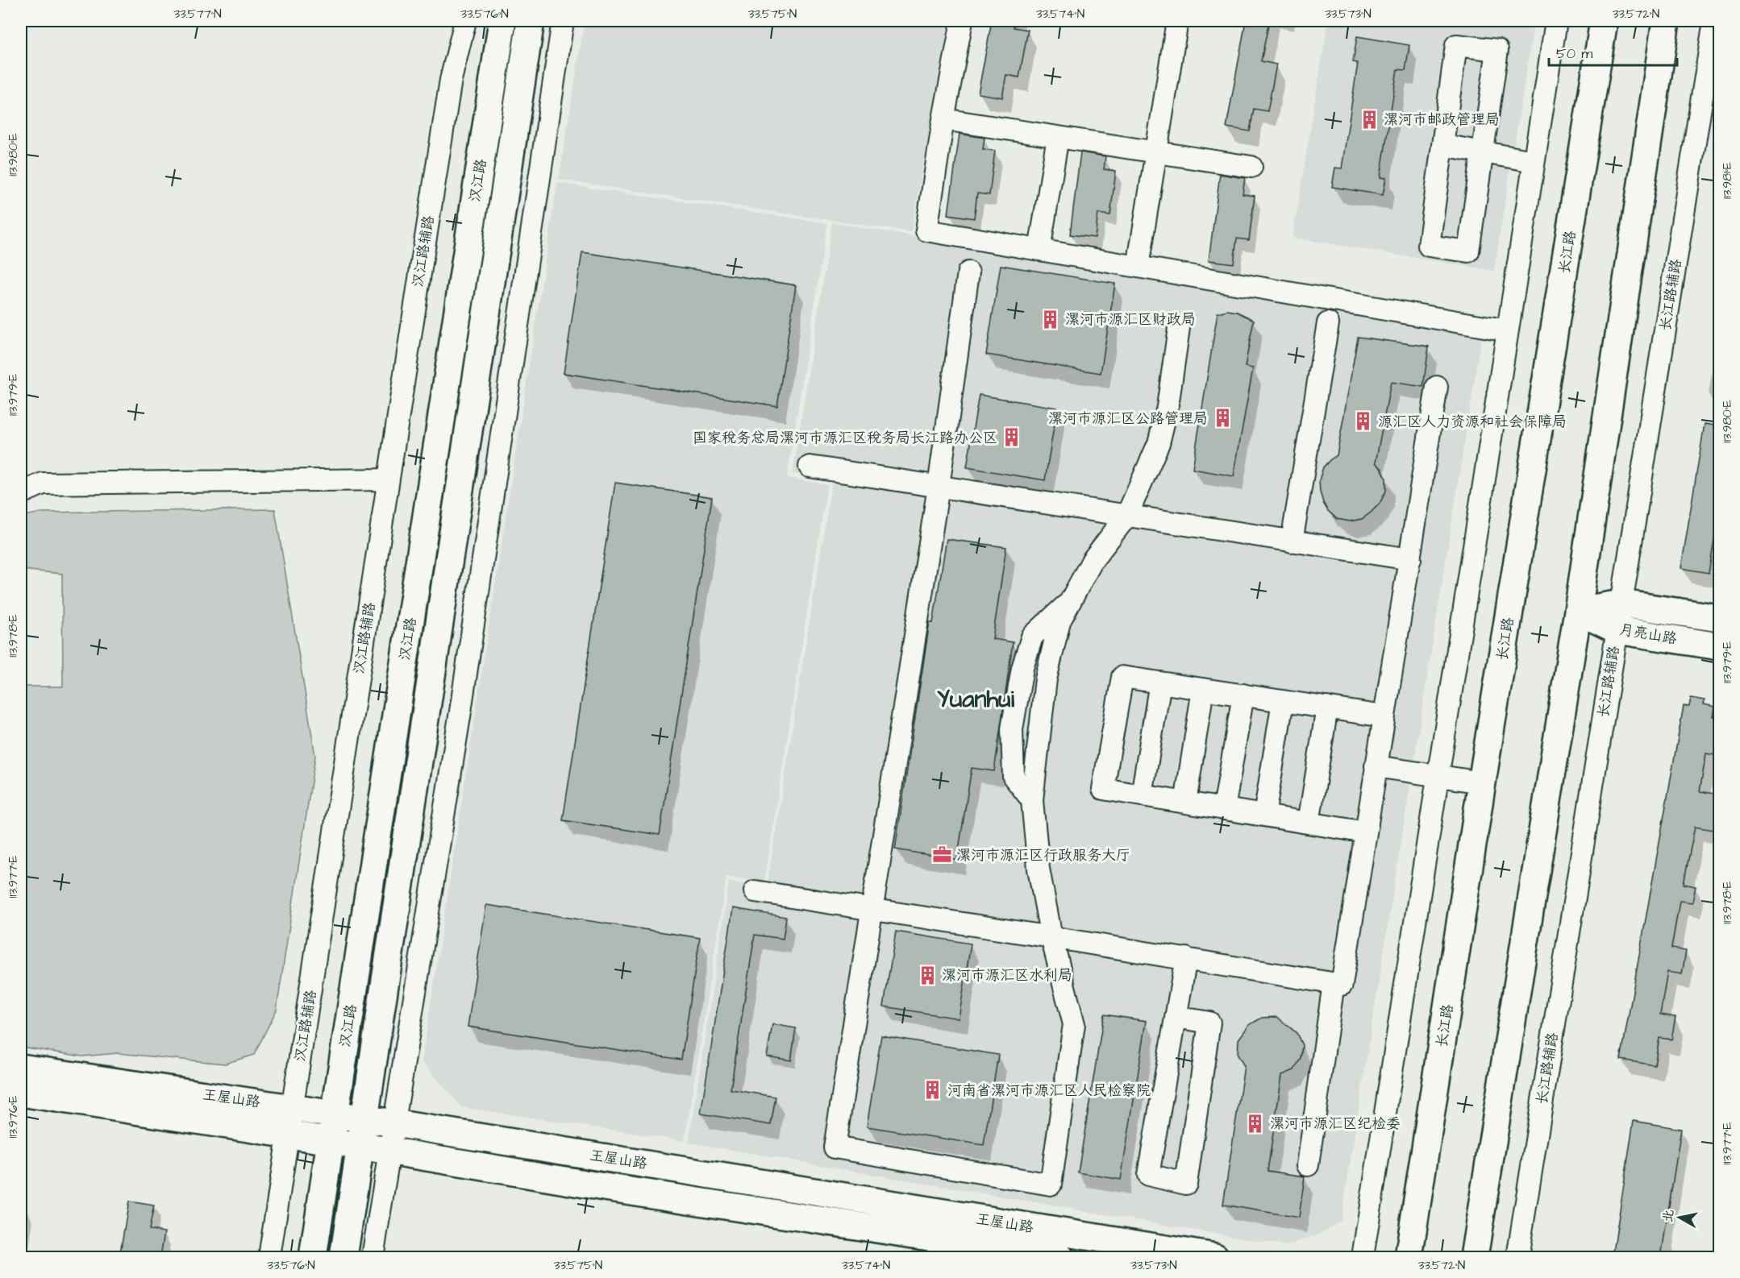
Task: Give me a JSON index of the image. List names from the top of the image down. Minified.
{"streets":{"street":["汉江路","汉江路辅路","长江路","长江路辅路","月亮山路","王屋山路"]},"crossings":[["汉江路","王屋山路"],["汉江路辅路","王屋山路"],["长江路辅路","月亮山路"]],"districts":["Yuanhui"],"places":{"building":["漯河市邮政管理局","漯河市源汇区财政局","漯河市源汇区公路管理局","源汇区人力资源和社会保障局","国家税务总局漯河市源汇区税务局长江路办公区","漯河市源汇区水利局","河南省漯河市源汇区人民检察院","漯河市源汇区纪检委"],"office":["漯河市源汇区行政服务大厅"]},"scale_bar":"50 m","north":"left","coordinates":["33.577°N","33.576°N","33.575°N","33.574°N","33.573°N","33.572°N","113.980°E","113.981°E","113.979°E","113.978°E","113.977°E","113.976°E"]}
